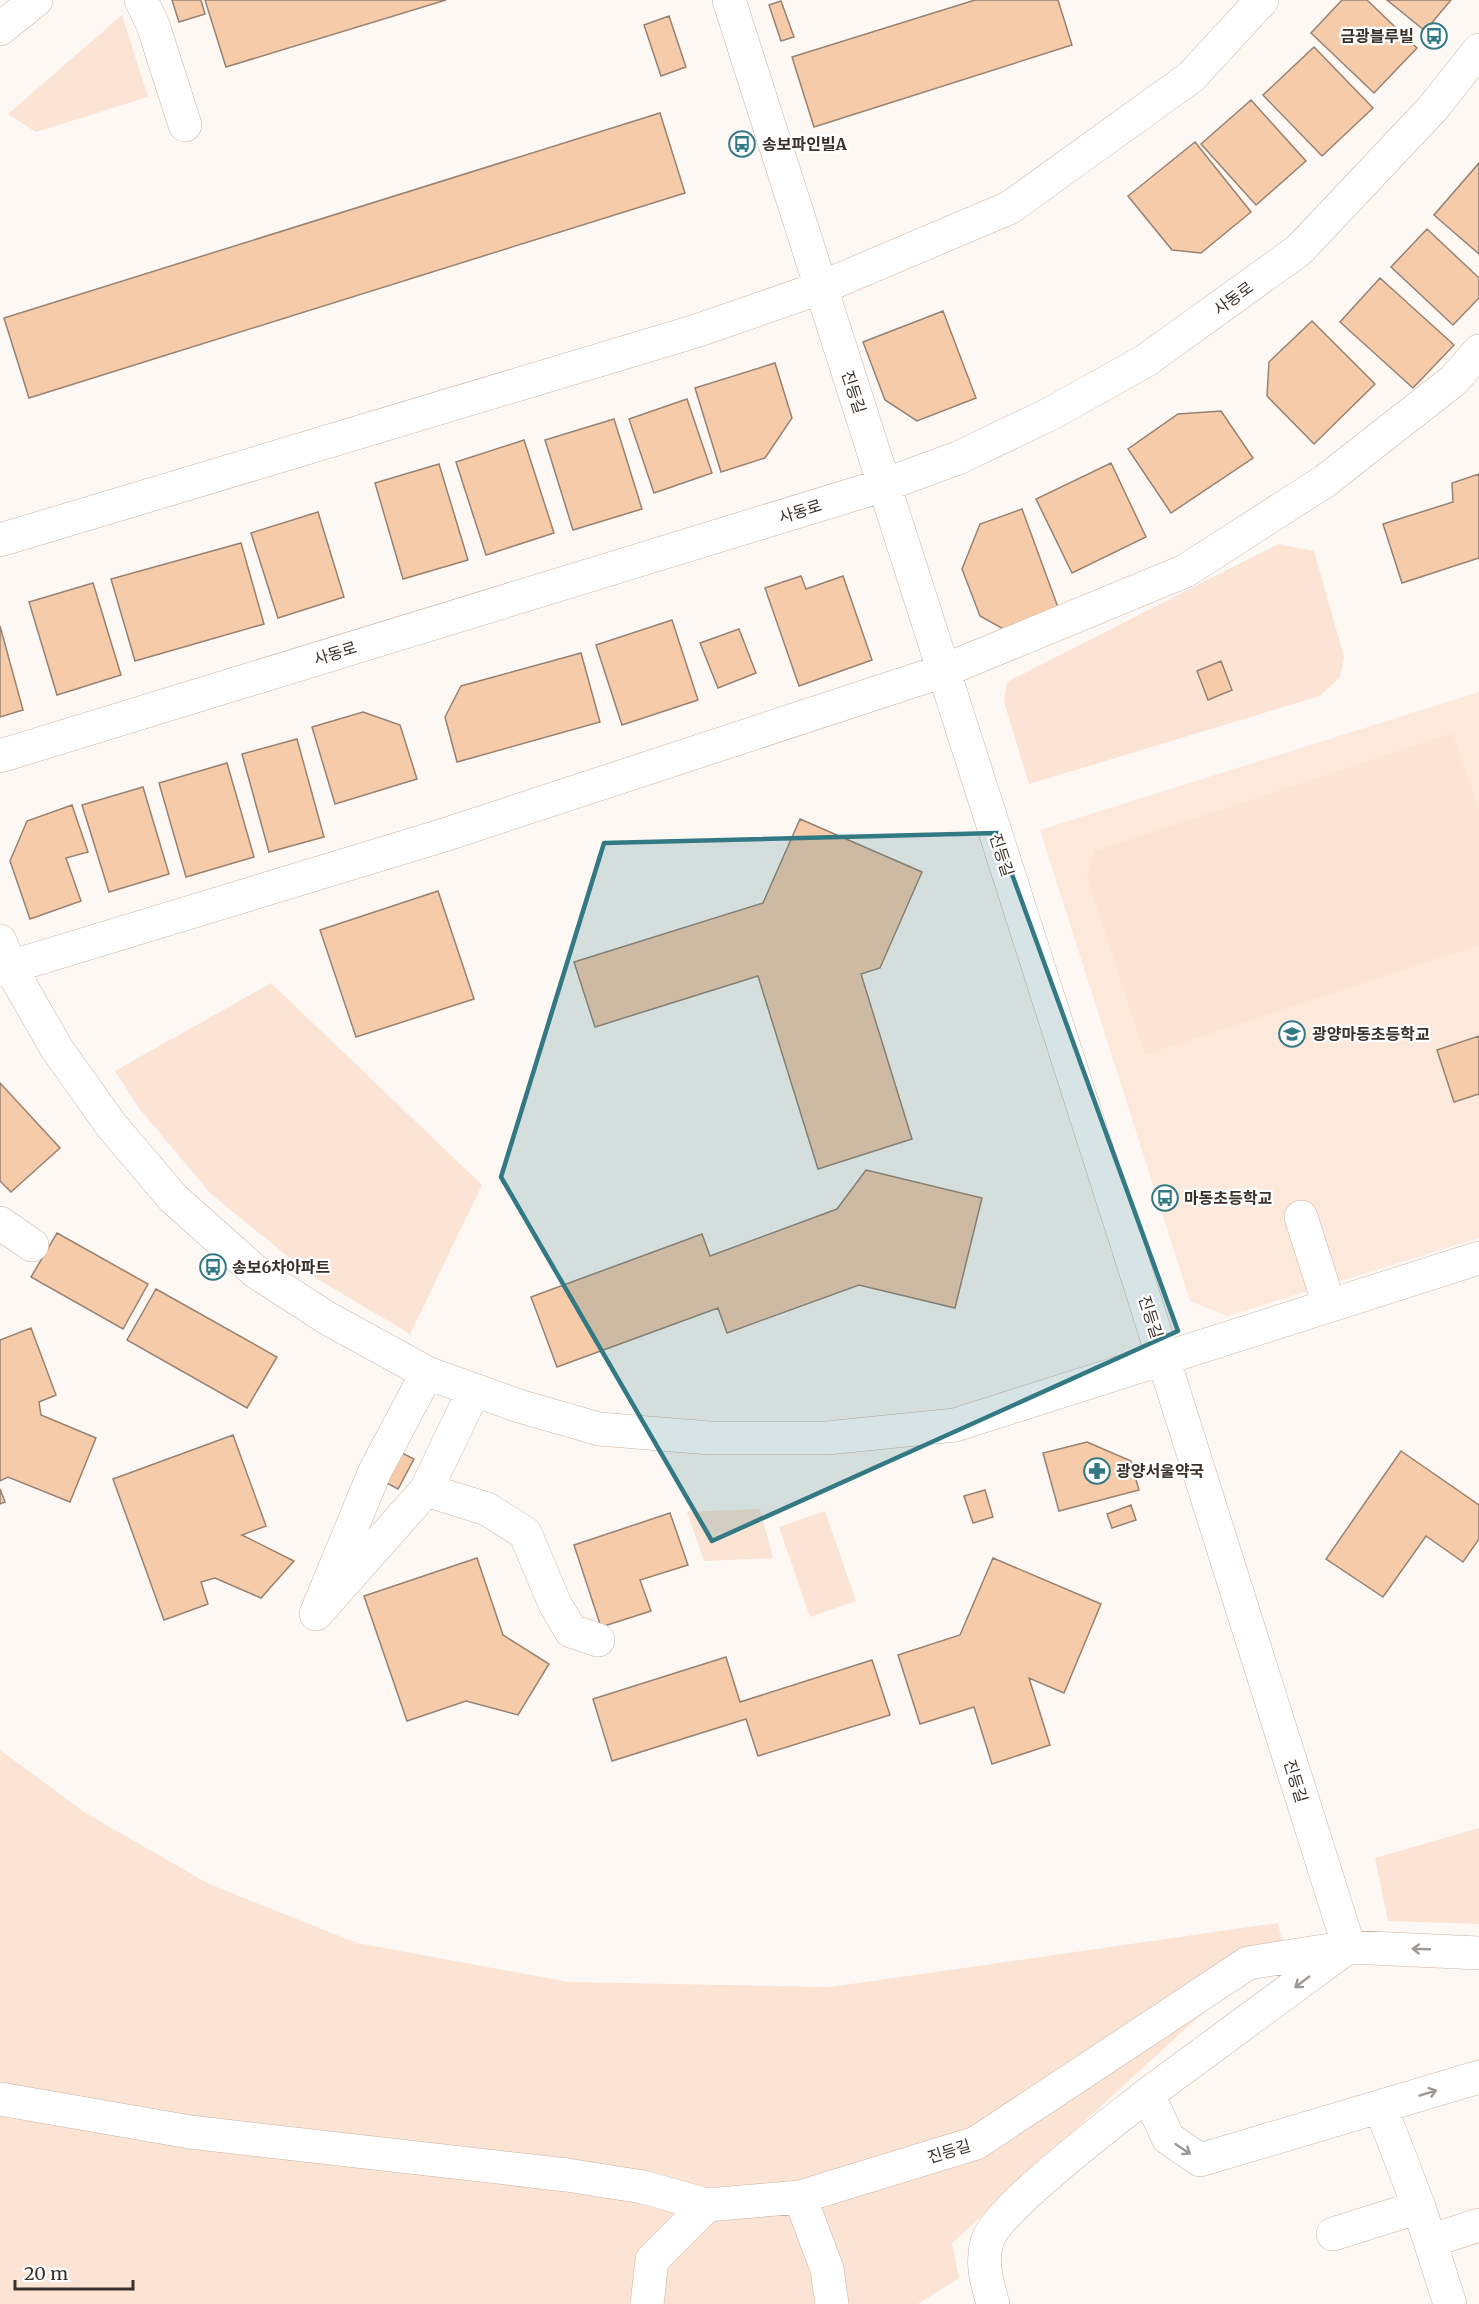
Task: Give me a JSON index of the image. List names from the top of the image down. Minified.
{"streets":{"street":["사동로","진등길"]},"crossings":[["사동로","진등길"]],"places":{"bus stop":["금광블루빌","송보파인빌A","마동초등학교","송보6차아파트"],"school or university":["광양마동초등학교"],"pharmacy":["광양서울약국"]},"scale_bar":"20 m"}
